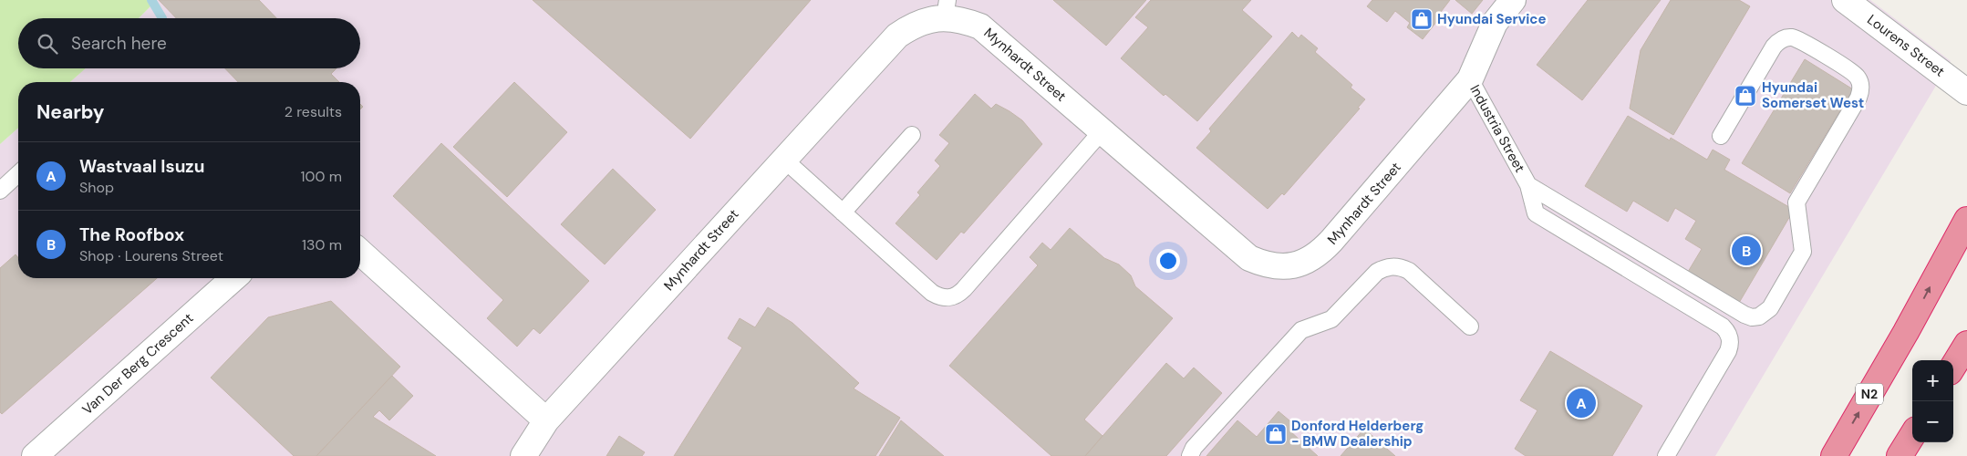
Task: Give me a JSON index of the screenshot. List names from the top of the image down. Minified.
{"streets":{"highway":["N2"],"street":["Lourens Street","Mynhardt Street","Industria Street","Van Der Berg Crescent"]},"crossings":[["Mynhardt Street","Industria Street"]],"places":{"shop":["Hyundai Service","Hyundai Somerset West","Donford Helderberg - BMW Dealership"]},"page":{"search":"Search here","heading":["Nearby","2 results"],"list":[{"mark":"A","name":"Wastvaal Isuzu","note":"Shop","value":"100 m"},{"mark":"B","name":"The Roofbox","note":"Shop · Lourens Street","value":"130 m"}],"pins":["B","A"],"map_buttons":["+","−"]}}
